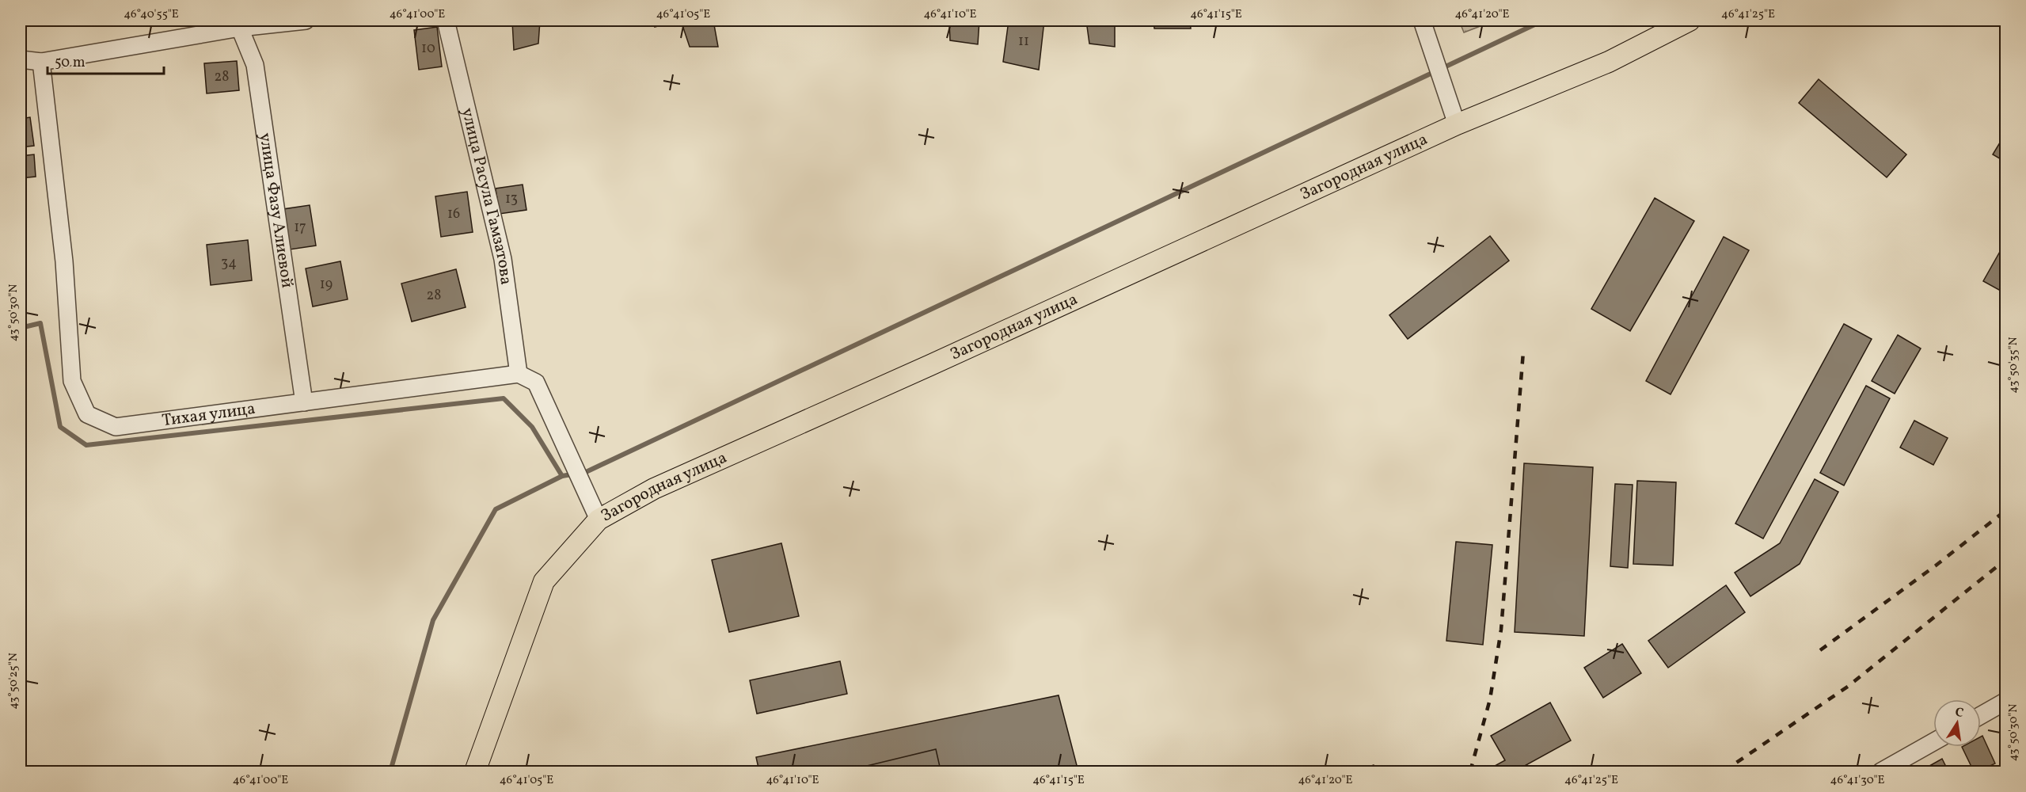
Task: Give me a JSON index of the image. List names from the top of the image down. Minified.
{"streets":{"main road":["Загородная улица"],"street":["улица Расула Гамзатова","улица Фазу Алиевой","Тихая улица"]},"crossings":[["улица Расула Гамзатова","Тихая улица"],["улица Фазу Алиевой","Тихая улица"]],"house_numbers":["11","10","28","13","16","17","34","19","28"],"scale_bar":"50 m","north":"top","coordinates":["46°40'55\"E","46°41'00\"E","46°41'05\"E","46°41'10\"E","46°41'15\"E","46°41'20\"E","46°41'25\"E","43°50'30\"N","43°50'35\"N","43°50'25\"N","46°41'30\"E"]}
